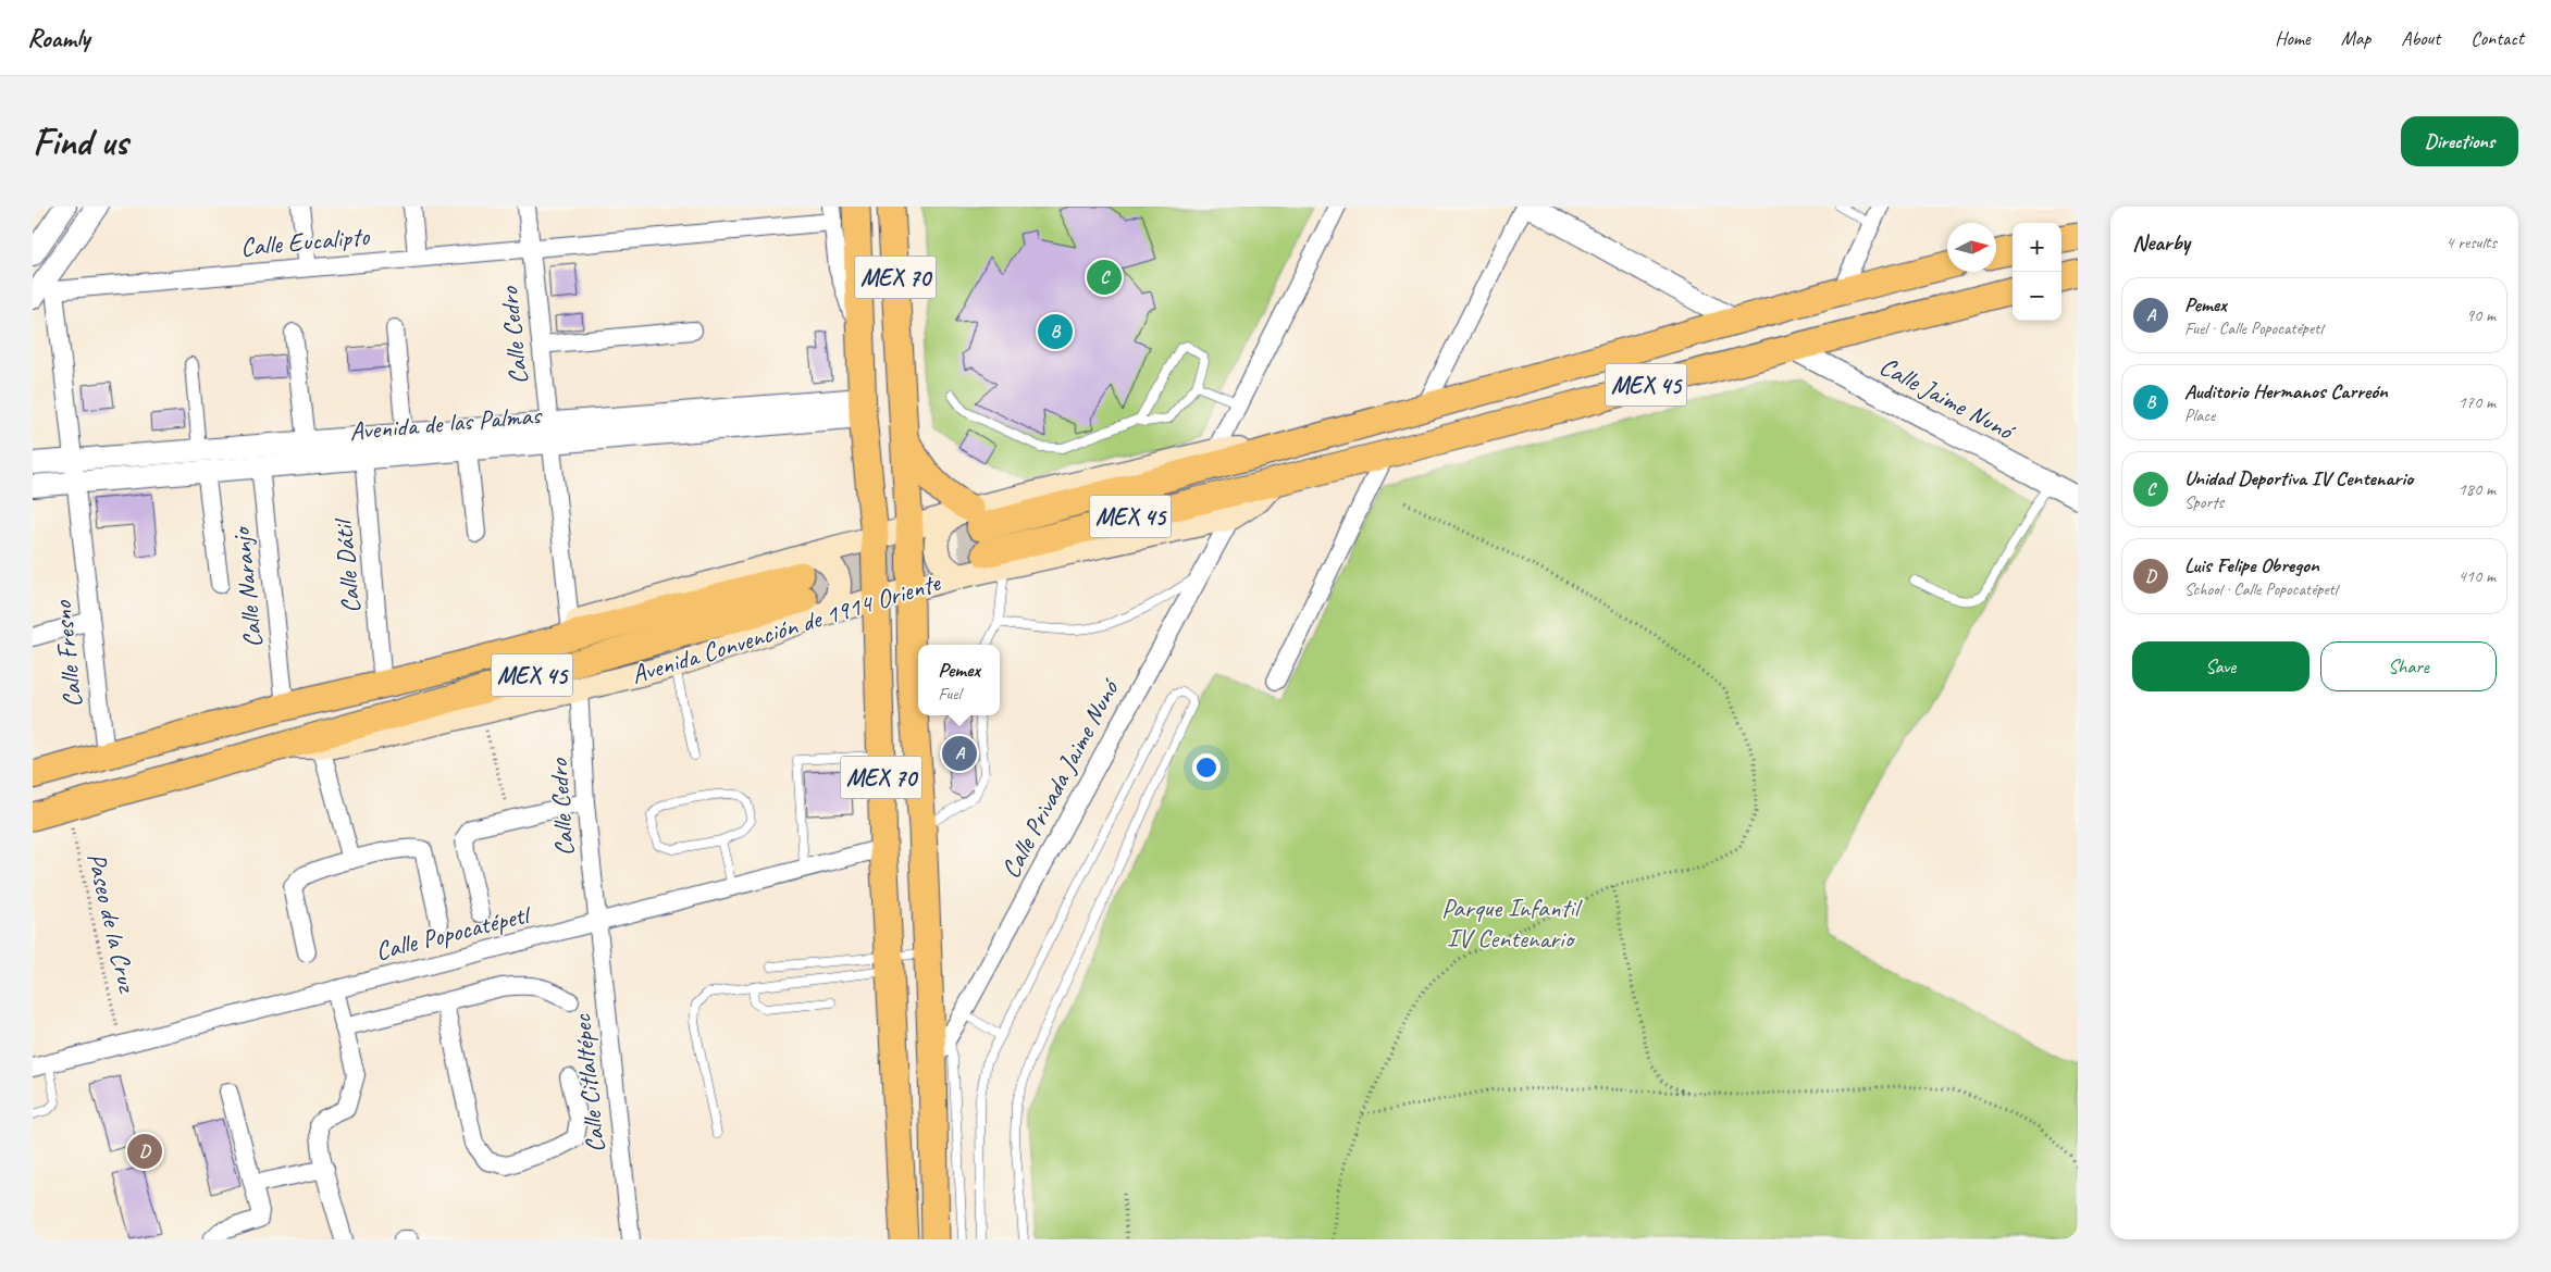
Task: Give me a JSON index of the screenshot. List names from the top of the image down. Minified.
{"streets":{"main road":["MEX 70","MEX 45","Avenida Convención de 1914 Oriente"],"street":["Calle Eucalipto","Calle Cedro","Calle Jaime Nunó","Avenida de las Palmas","Calle Dátil","Calle Naranjo","Calle Fresno","Calle Privada Jaime Nunó","Calle Popocatépetl","Calle Citlaltépec"],"path":["Paseo de la Cruz"]},"crossings":[["Calle Eucalipto","Calle Cedro"],["Calle Eucalipto","Calle Fresno"],["MEX 70","Avenida de las Palmas"],["MEX 70","Avenida Convención de 1914 Oriente"],["MEX 70","Calle Privada Jaime Nunó"],["MEX 70","Calle Popocatépetl"],["Calle Cedro","Avenida de las Palmas"],["Calle Cedro","Avenida Convención de 1914 Oriente"],["Calle Cedro","Calle Popocatépetl"],["Calle Cedro","Calle Citlaltépec"],["Calle Jaime Nunó","Avenida Convención de 1914 Oriente"],["Avenida de las Palmas","Calle Dátil"],["Avenida de las Palmas","Calle Naranjo"],["Avenida de las Palmas","Calle Fresno"],["Calle Dátil","Avenida Convención de 1914 Oriente"],["Calle Naranjo","Avenida Convención de 1914 Oriente"],["Avenida Convención de 1914 Oriente","Calle Fresno"],["Avenida Convención de 1914 Oriente","Calle Privada Jaime Nunó"],["Avenida Convención de 1914 Oriente","Paseo de la Cruz"],["Paseo de la Cruz","Calle Popocatépetl"],["Calle Popocatépetl","Calle Citlaltépec"]],"parks":["Parque Infantil IV Centenario"],"north":"right","page":{"header":"Roamly","nav":["Home","Map","About","Contact"],"buttons":["Directions",["Save","Share"]],"title":"Find us","heading":["Nearby","4 results"],"map_buttons":["+","−"],"pins":["C","B","A","D"],"list":[{"mark":"A","name":"Pemex","note":"Fuel · Calle Popocatépetl","value":"90 m"},{"mark":"B","name":"Auditorio Hermanos Carreón","note":"Place","value":"170 m"},{"mark":"C","name":"Unidad Deportiva IV Centenario","note":"Sports","value":"180 m"},{"mark":"D","name":"Luis Felipe Obregon","note":"School · Calle Popocatépetl","value":"410 m"}],"popup":["Pemex","Fuel"]}}
